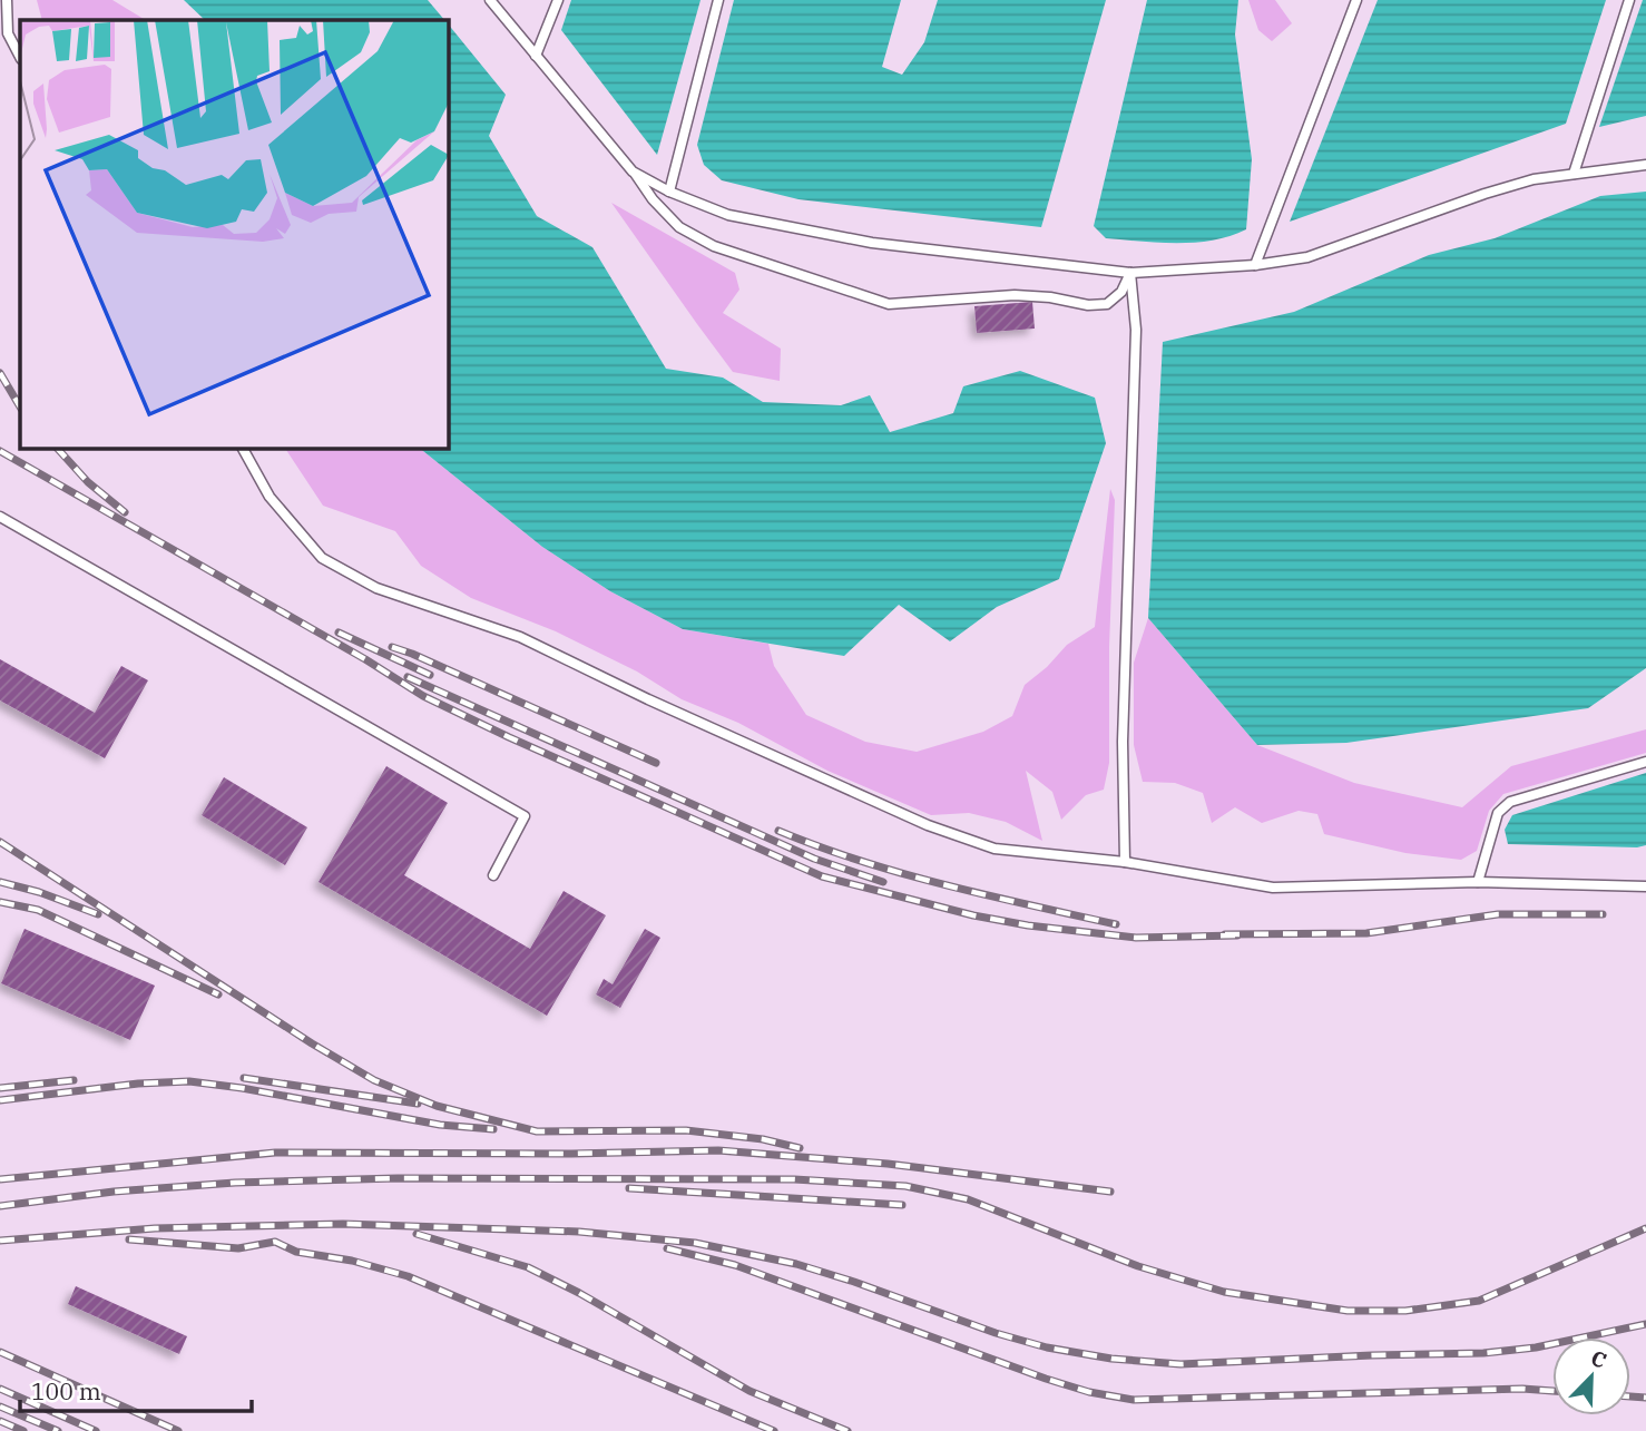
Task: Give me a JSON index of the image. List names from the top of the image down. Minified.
{"scale_bar":"100 m","north":"top right"}
